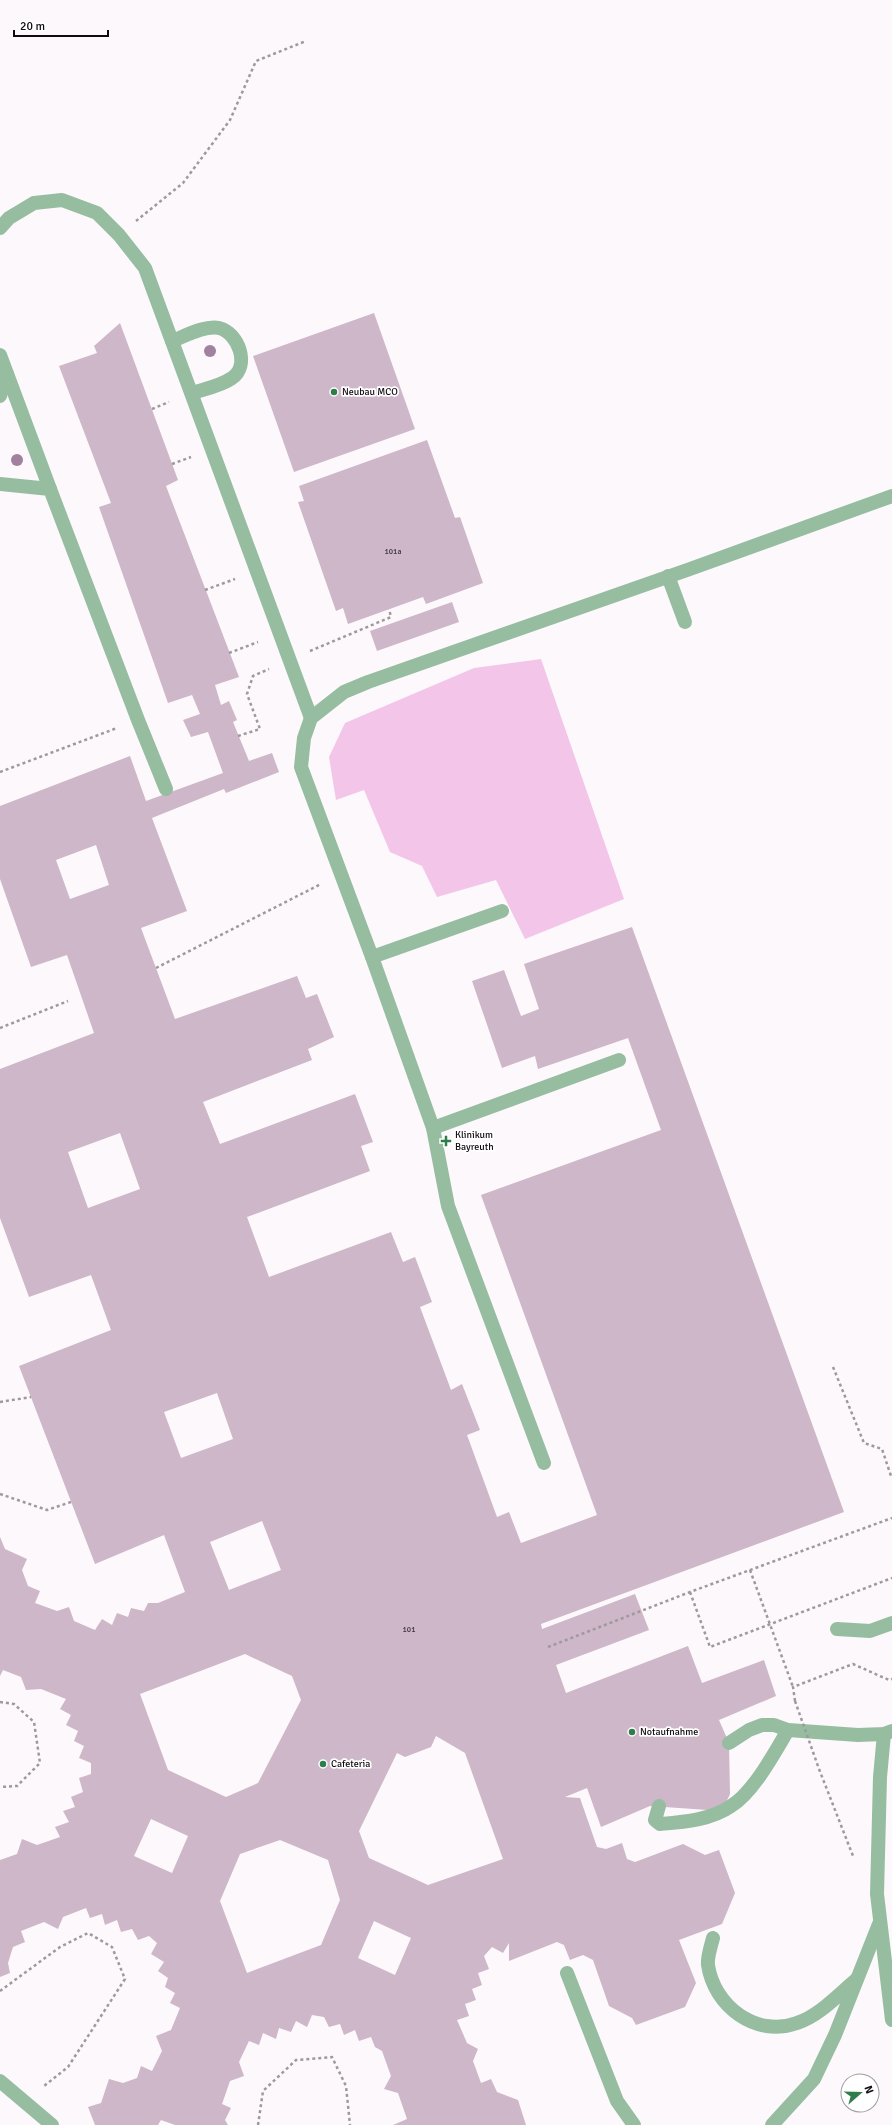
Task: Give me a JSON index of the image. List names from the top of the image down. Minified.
{"places":{"other":["Neubau MCO","Notaufnahme","Cafeteria"],"health":["Klinikum Bayreuth"]},"house_numbers":["101a","101"],"scale_bar":"20 m","north":"right"}
